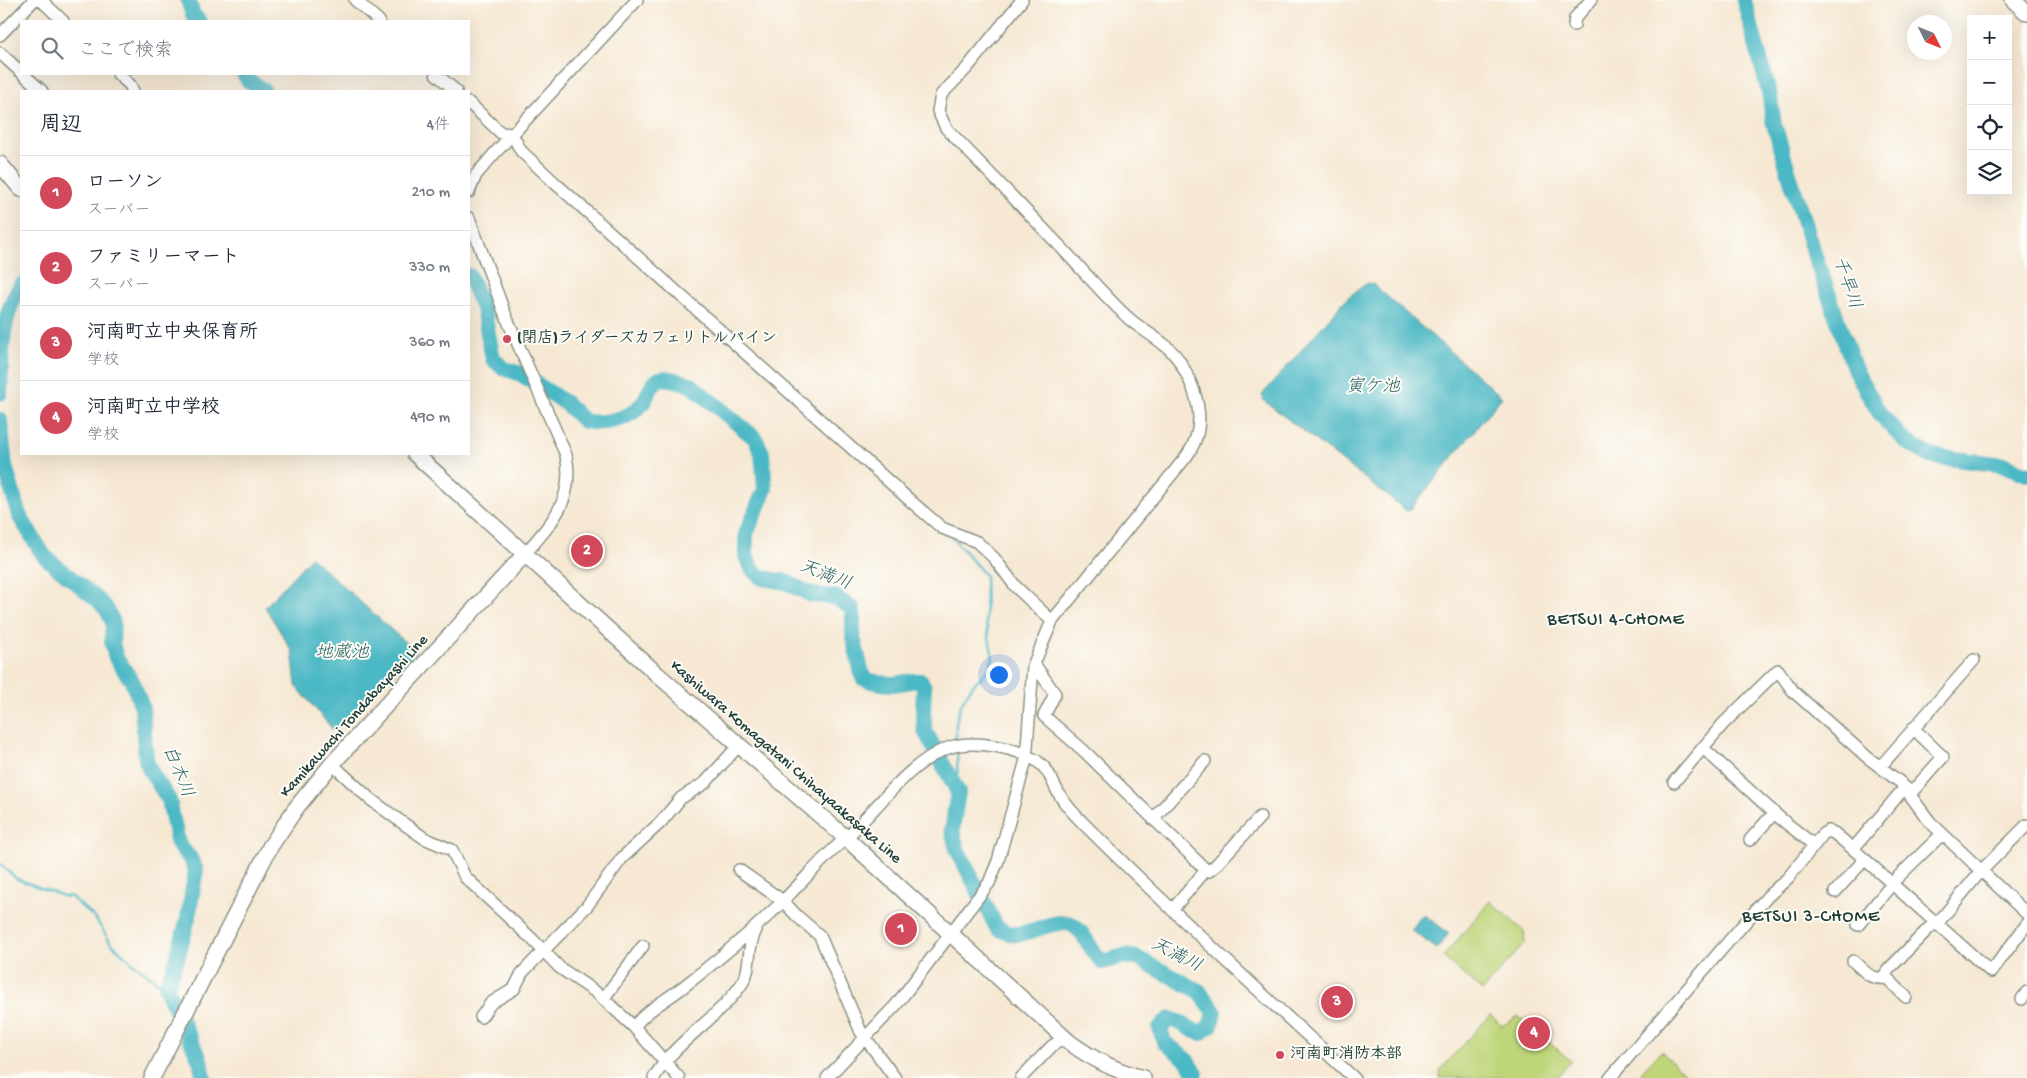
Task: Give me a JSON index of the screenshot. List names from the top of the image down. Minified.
{"streets":{"main road":["Kamikawachi Tondabayashi Line","Kashiwara Komagatani Chihayaakasaka Line"]},"crossings":[["Kamikawachi Tondabayashi Line","Kashiwara Komagatani Chihayaakasaka Line"]],"districts":["BETSUI 4-CHOME","BETSUI 3-CHOME"],"water":["千早川","寅ケ池","天満川","地蔵池","白木川"],"places":["(閉店)ライダーズカフェリトルパイン","河南町消防本部"],"north":"bottom right","page":{"map_buttons":["+","−"],"search":"ここで検索","heading":["周辺","4件"],"list":[{"mark":"1","name":"ローソン","note":"スーパー","value":"210 m"},{"mark":"2","name":"ファミリーマート","note":"スーパー","value":"330 m"},{"mark":"3","name":"河南町立中央保育所","note":"学校","value":"360 m"},{"mark":"4","name":"河南町立中学校","note":"学校","value":"490 m"}],"pins":["2","1","3","4"]}}
